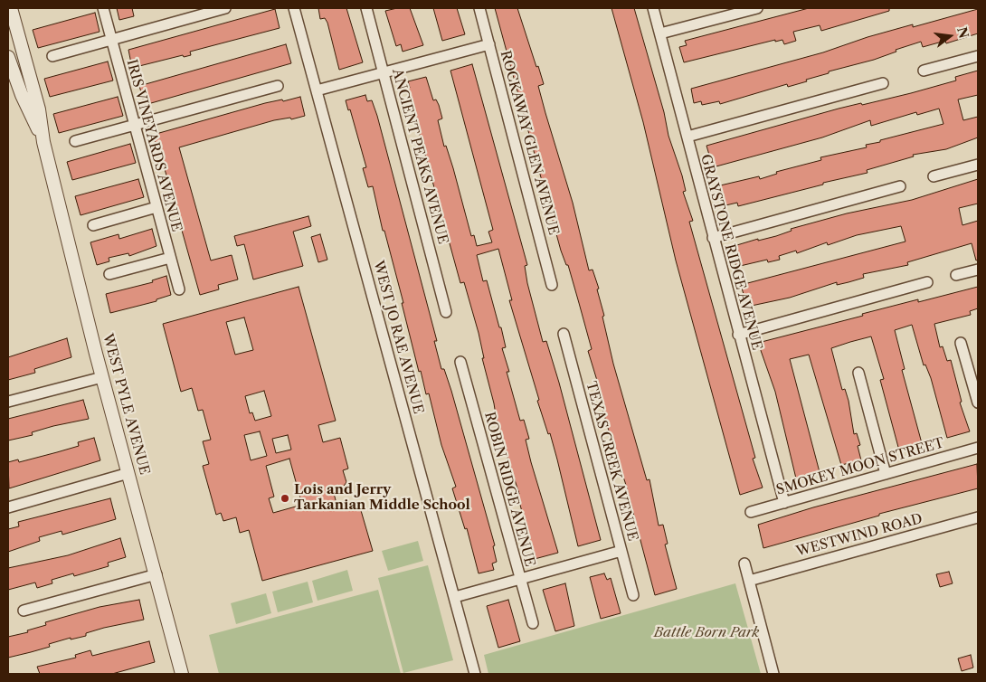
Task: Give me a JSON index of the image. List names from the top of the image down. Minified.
{"streets":{"street":["ROCKAWAY GLEN AVENUE","IRIS VINEYARDS AVENUE","ANCIENT PEAKS AVENUE","GRAYSTONE RIDGE AVENUE","WEST JO RAE AVENUE","WEST PYLE AVENUE","TEXAS CREEK AVENUE","SMOKEY MOON STREET","ROBIN RIDGE AVENUE","WESTWIND ROAD"]},"crossings":[["GRAYSTONE RIDGE AVENUE","SMOKEY MOON STREET"]],"parks":["Battle Born Park"],"places":["Lois and Jerry Tarkanian Middle School"],"north":"right"}
